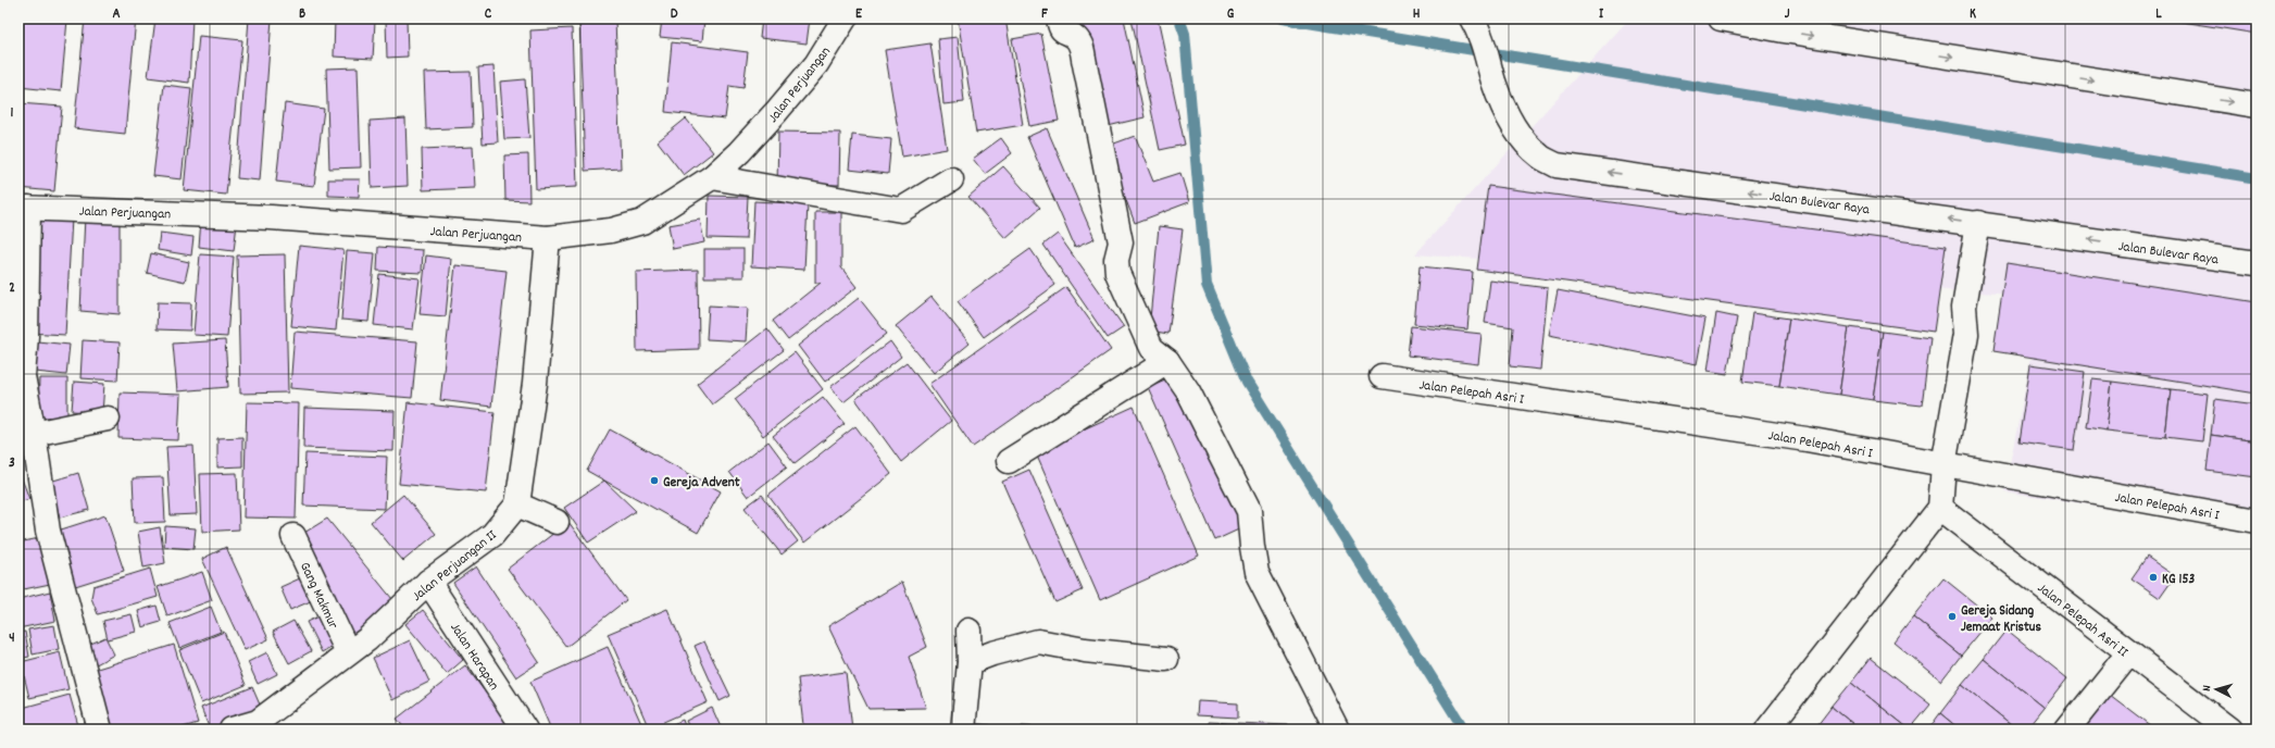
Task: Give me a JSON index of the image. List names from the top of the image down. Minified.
{"streets":{"street":["Jalan Perjuangan","Jalan Bulevar Raya","Jalan Pelepah Asri I","Jalan Perjuangan II","Gang Makmur","Jalan Pelepah Asri II","Jalan Harapan"]},"crossings":[["Jalan Perjuangan II","Gang Makmur"],["Jalan Perjuangan II","Jalan Harapan"]],"places":["Gereja Advent","KG 153","Gereja Sidang Jemaat Kristus"],"north":"left","grid":{"columns":["A","B","C","D","E","F","G","H","I","J","K","L"],"rows":["1","2","3","4"]}}
